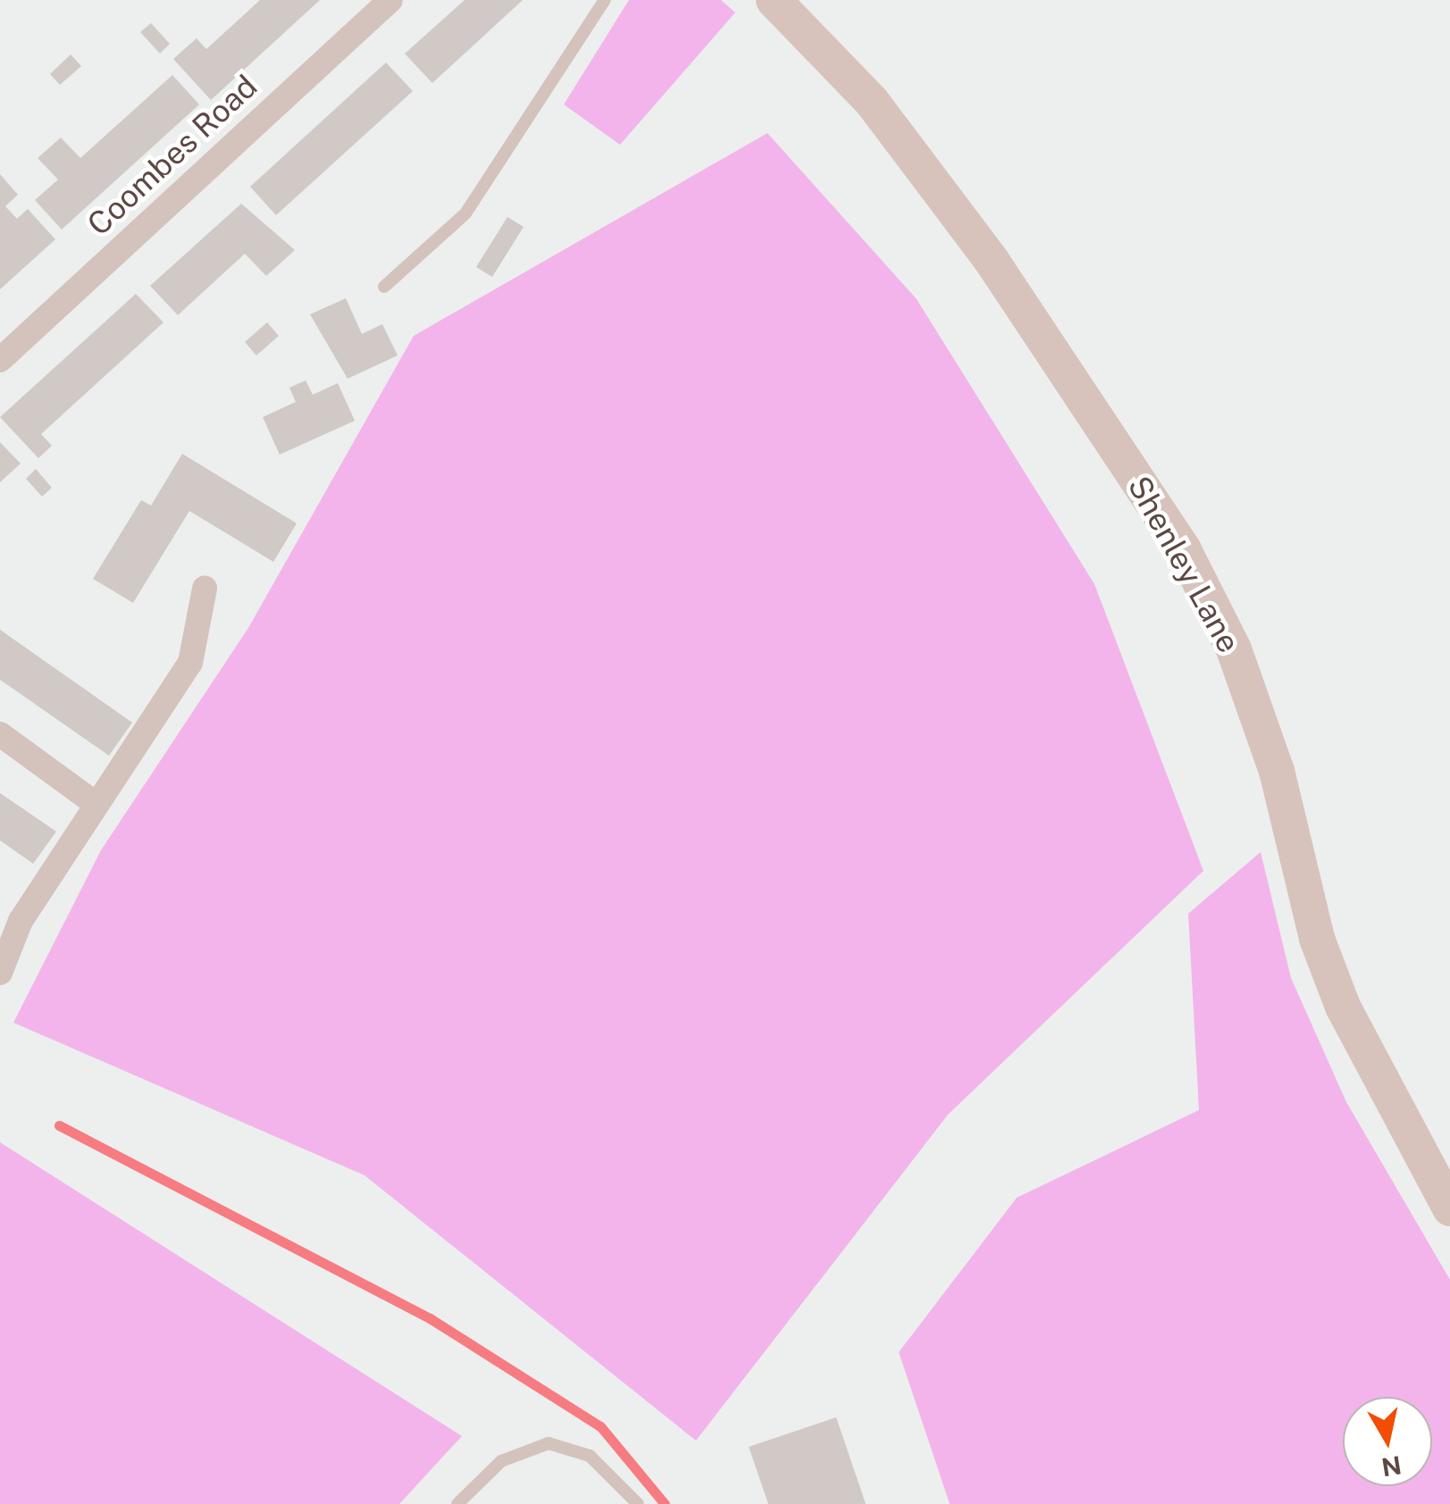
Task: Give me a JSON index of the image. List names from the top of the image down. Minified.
{"streets":{"main road":["Shenley Lane"],"street":["Coombes Road"]},"north":"bottom"}
